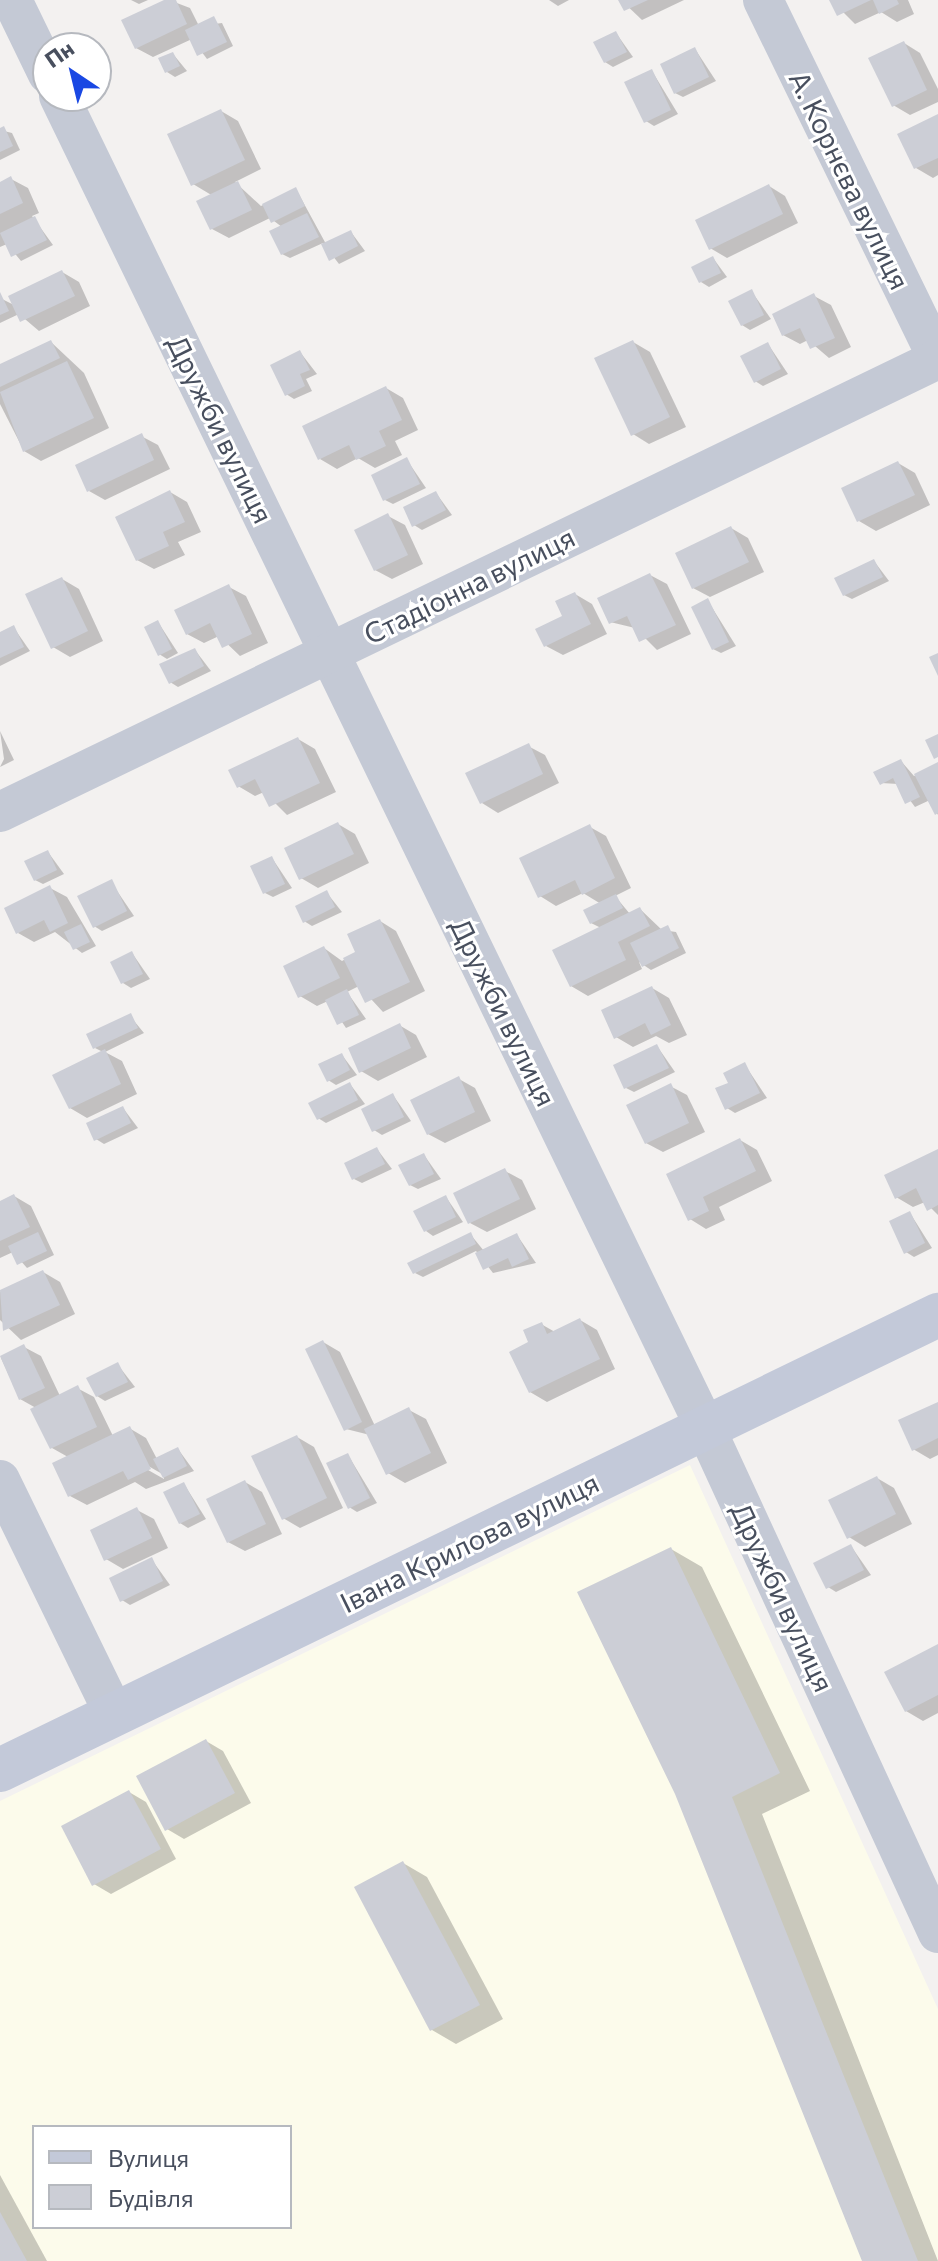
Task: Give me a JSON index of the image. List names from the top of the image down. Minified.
{"streets":{"street":["А. Корнєва вулиця","Дружби вулиця","Стадіонна вулиця","Івана Крилова вулиця"]},"crossings":[["А. Корнєва вулиця","Стадіонна вулиця"],["Дружби вулиця","Стадіонна вулиця"],["Дружби вулиця","Івана Крилова вулиця"]],"legend":["Вулиця","Будівля"],"north":"top left"}
